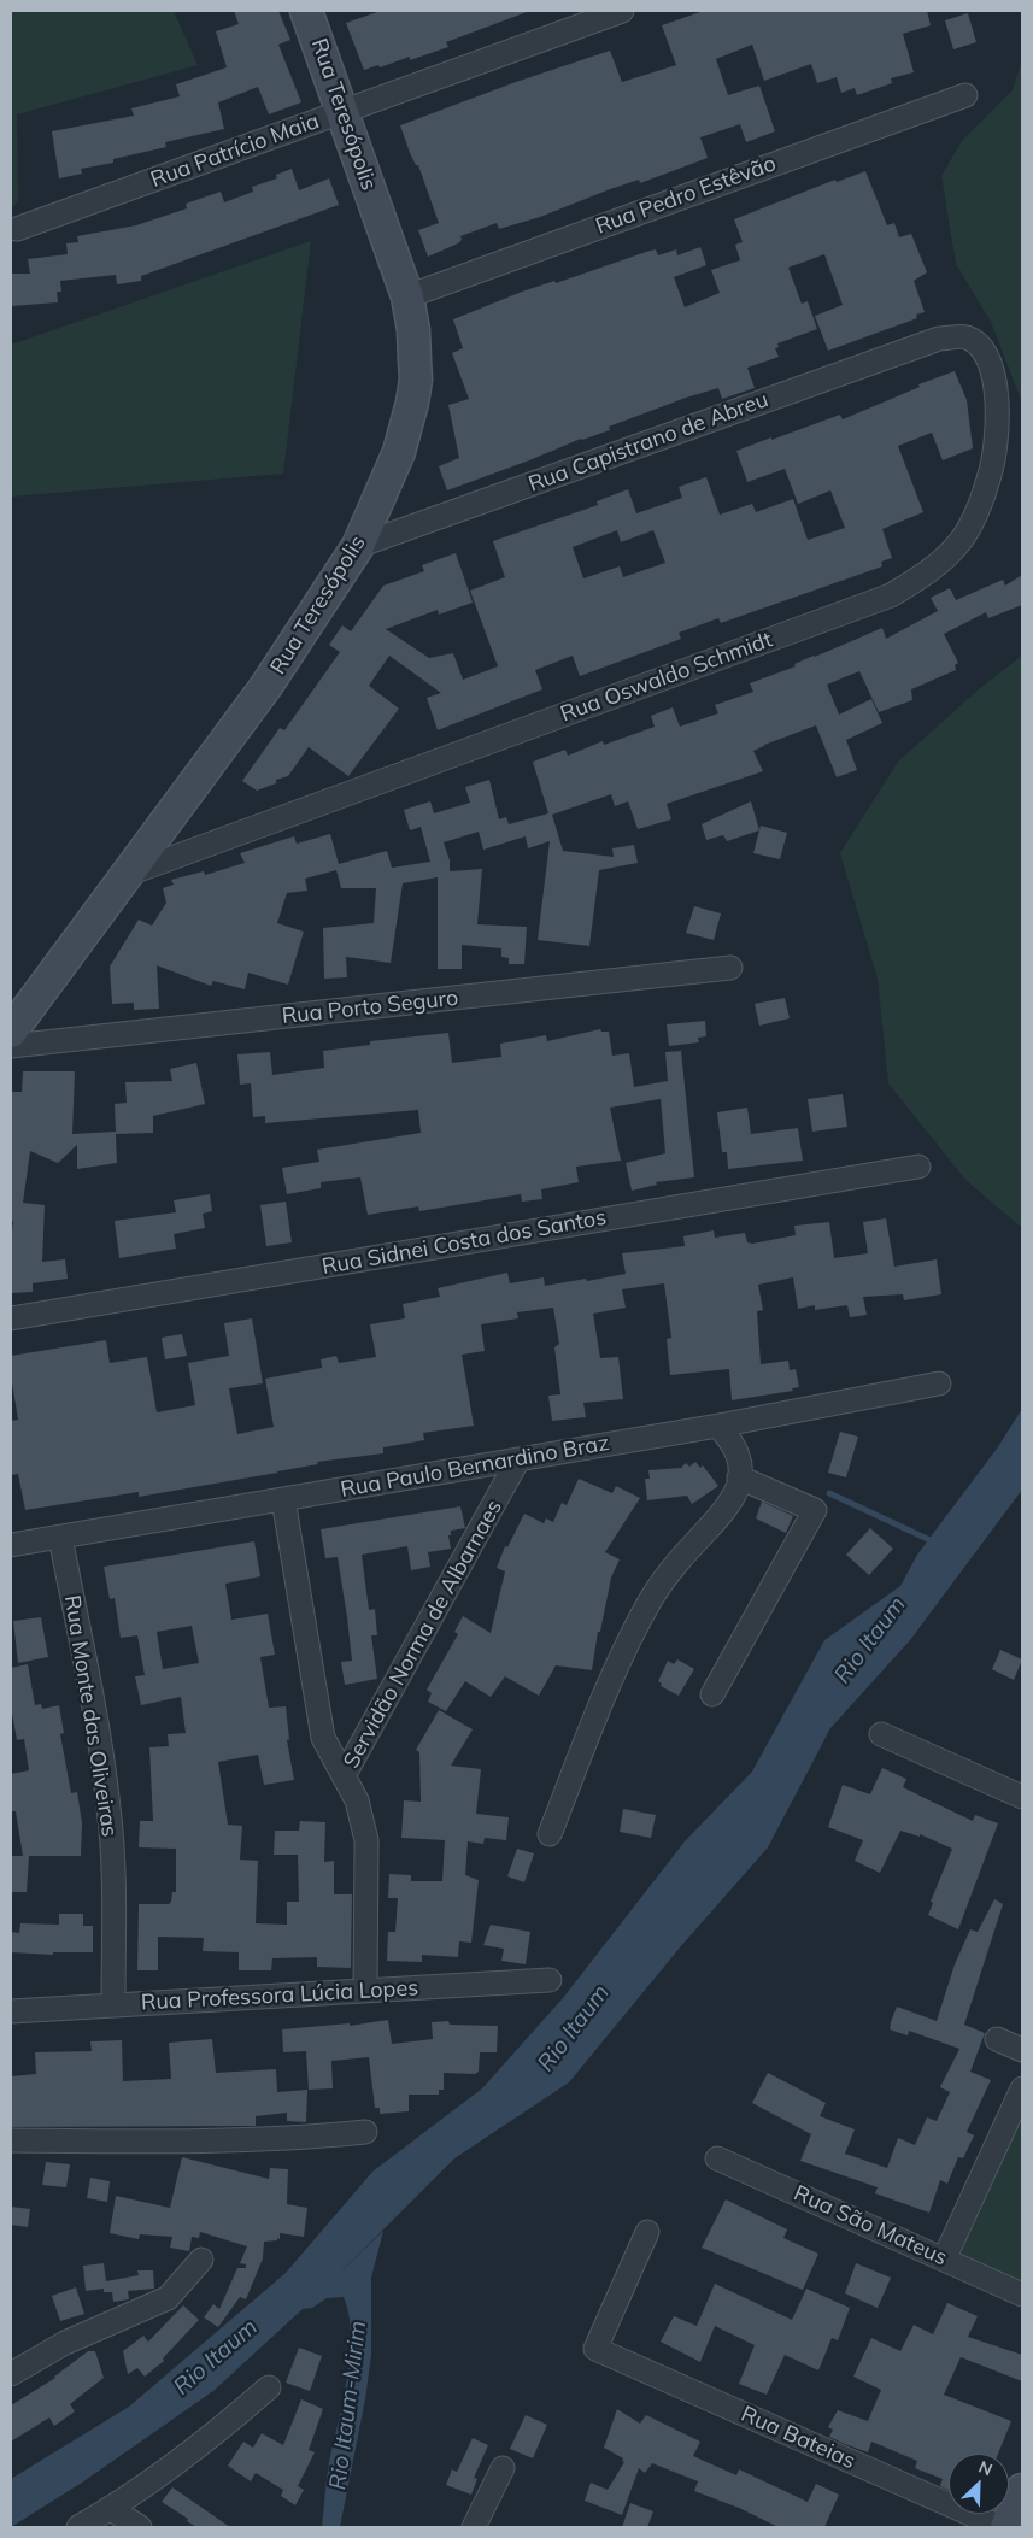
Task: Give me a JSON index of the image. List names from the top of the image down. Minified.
{"streets":{"street":["Rua Teresópolis","Rua Patrício Maia","Rua Pedro Estêvão","Rua Capistrano de Abreu","Rua Oswaldo Schmidt","Rua Porto Seguro","Rua Sidnei Costa dos Santos","Rua Paulo Bernardino Braz","Servidão Norma de Albarnaes","Rua Monte das Oliveiras","Rua Professora Lúcia Lopes","Rua São Mateus","Rua Bateias"]},"crossings":[["Rua Teresópolis","Rua Patrício Maia"],["Rua Teresópolis","Rua Pedro Estêvão"],["Rua Teresópolis","Rua Capistrano de Abreu"],["Rua Teresópolis","Rua Oswaldo Schmidt"],["Rua Capistrano de Abreu","Rua Oswaldo Schmidt"],["Rua Paulo Bernardino Braz","Servidão Norma de Albarnaes"],["Rua Paulo Bernardino Braz","Rua Monte das Oliveiras"],["Rua Monte das Oliveiras","Rua Professora Lúcia Lopes"]],"water":["Rio Itaum","Rio Itaum-Mirim"],"north":"top right"}
